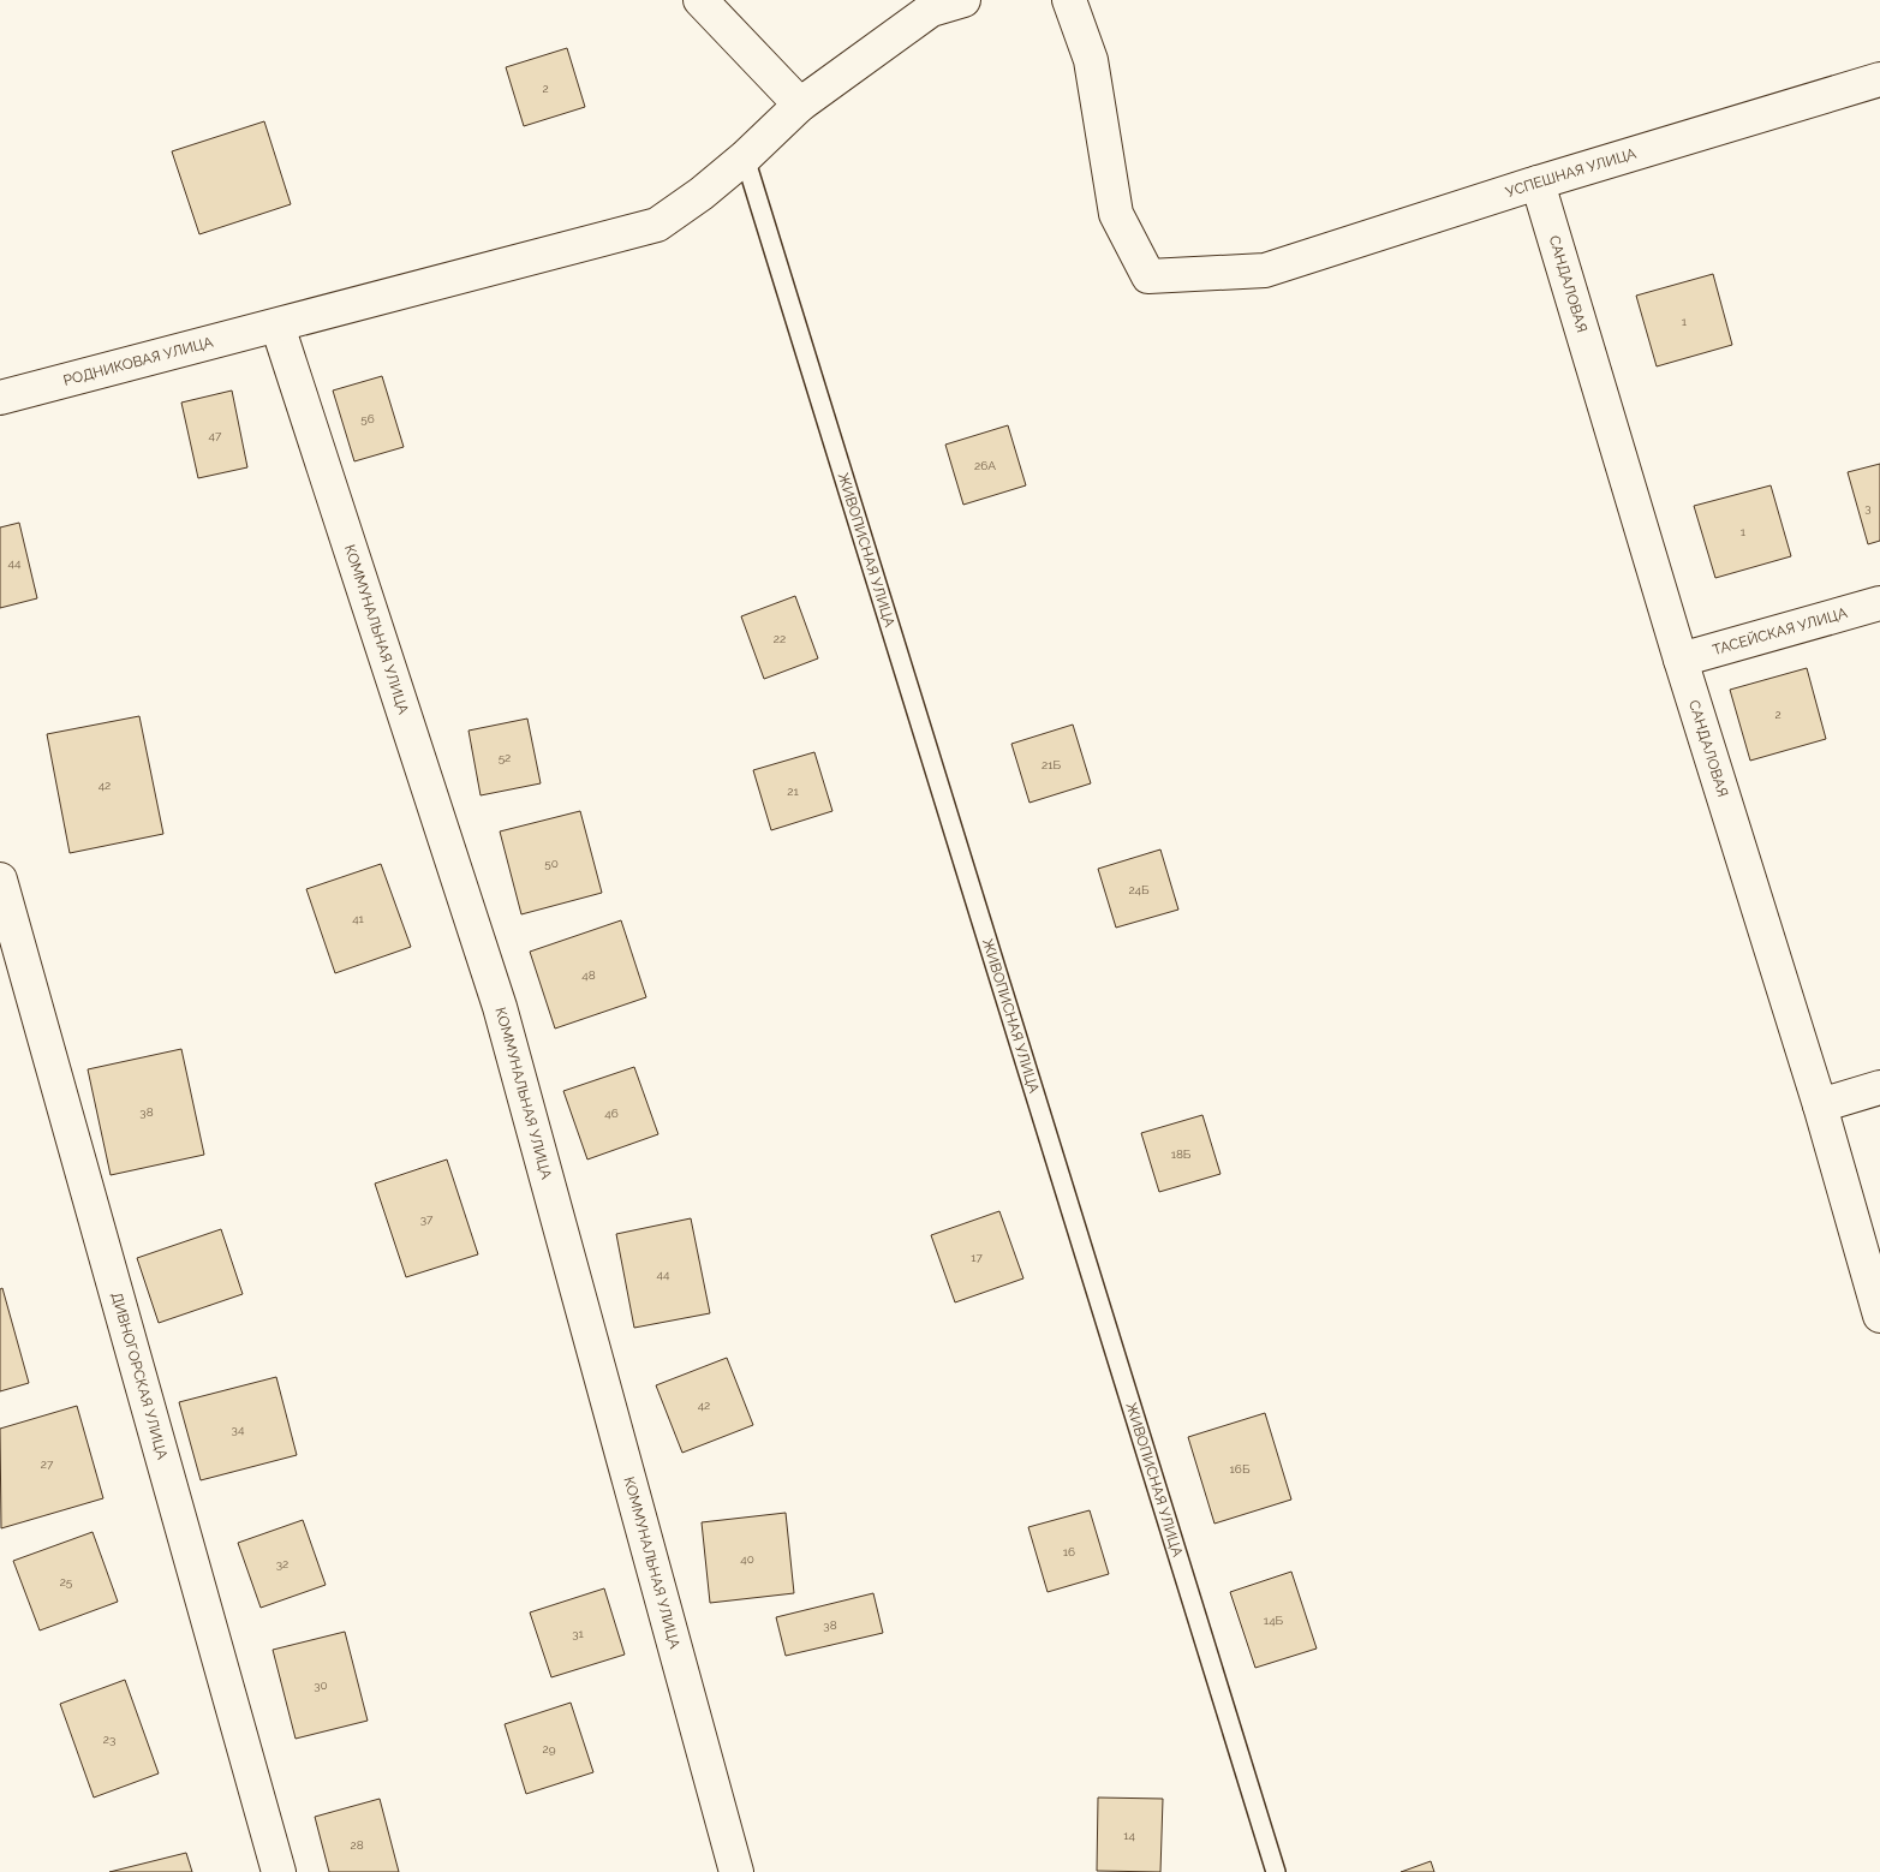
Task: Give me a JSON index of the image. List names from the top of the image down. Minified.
{"streets":{"street":["УСПЕШНАЯ УЛИЦА","САНДАЛОВАЯ","РОДНИКОВАЯ УЛИЦА","КОММУНАЛЬНАЯ УЛИЦА","ТАСЕЙСКАЯ УЛИЦА","ДИВНОГОРСКАЯ УЛИЦА"],"lane":["ЖИВОПИСНАЯ УЛИЦА"]},"crossings":[["УСПЕШНАЯ УЛИЦА","САНДАЛОВАЯ"],["САНДАЛОВАЯ","ТАСЕЙСКАЯ УЛИЦА"],["РОДНИКОВАЯ УЛИЦА","ЖИВОПИСНАЯ УЛИЦА"],["РОДНИКОВАЯ УЛИЦА","КОММУНАЛЬНАЯ УЛИЦА"]],"house_numbers":["2","1","56","47","26А","3","1","44","22","2","52","21Б","42","21","50","24Б","41","48","38","46","18Б","37","17","44","42","34","27","16Б","16","40","32","25","14Б","38","31","30","23","29","14","28"]}
